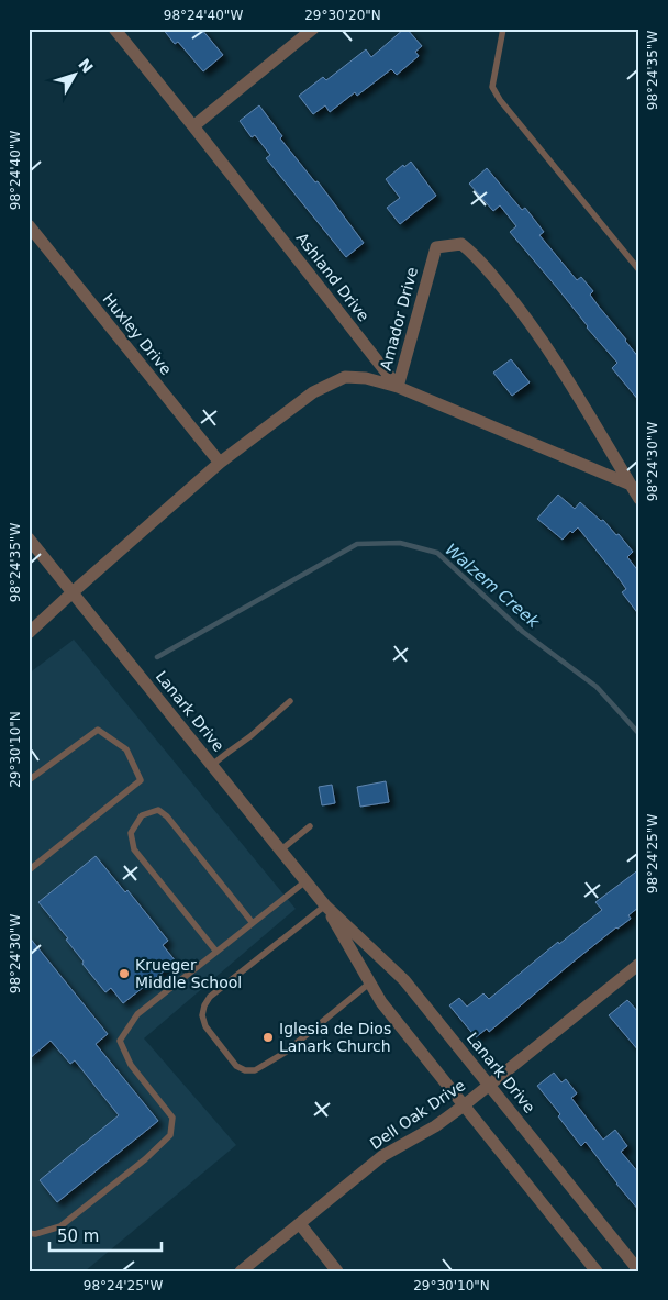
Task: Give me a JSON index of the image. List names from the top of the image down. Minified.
{"streets":{"street":["Ashland Drive","Amador Drive","Huxley Drive","Lanark Drive","Dell Oak Drive"]},"crossings":[["Ashland Drive","Amador Drive"],["Amador Drive","Huxley Drive"],["Amador Drive","Lanark Drive"],["Lanark Drive","Dell Oak Drive"]],"water":["Walzem Creek"],"places":["Krueger Middle School","Iglesia de Dios Lanark Church"],"scale_bar":"50 m","north":"top right","coordinates":["98°24'40\"W","29°30'20\"N","98°24'35\"W","98°24'30\"W","29°30'10\"N","98°24'25\"W"]}
